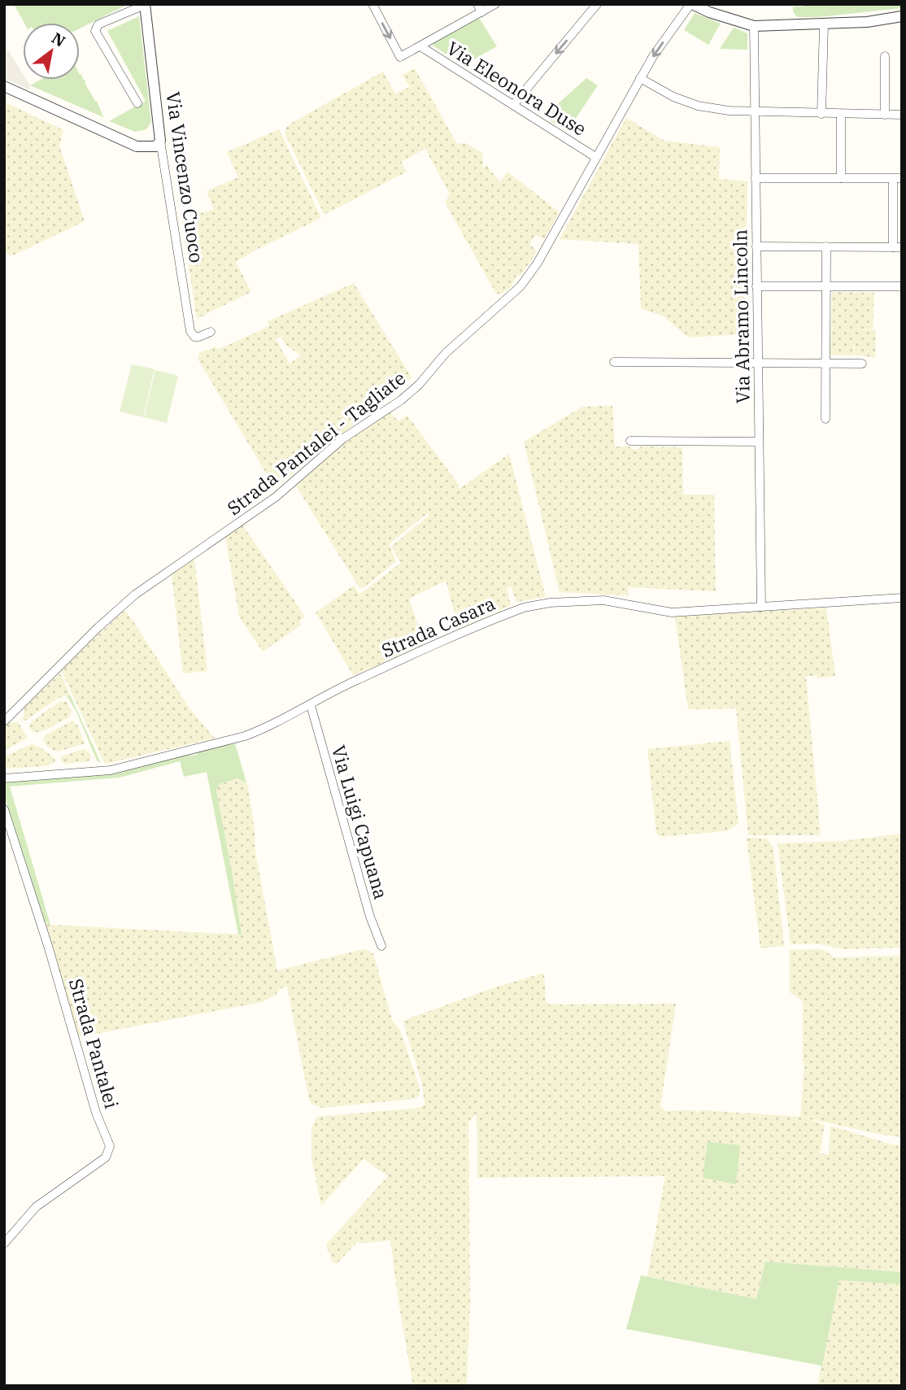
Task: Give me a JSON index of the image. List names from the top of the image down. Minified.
{"streets":{"street":["Via Eleonora Duse","Via Vincenzo Cuoco","Via Abramo Lincoln","Strada Pantalei - Tagliate","Strada Casara","Via Luigi Capuana","Strada Pantalei"]},"crossings":[["Via Eleonora Duse","Strada Pantalei - Tagliate"],["Via Abramo Lincoln","Strada Casara"],["Strada Casara","Via Luigi Capuana"]],"north":"top right"}
